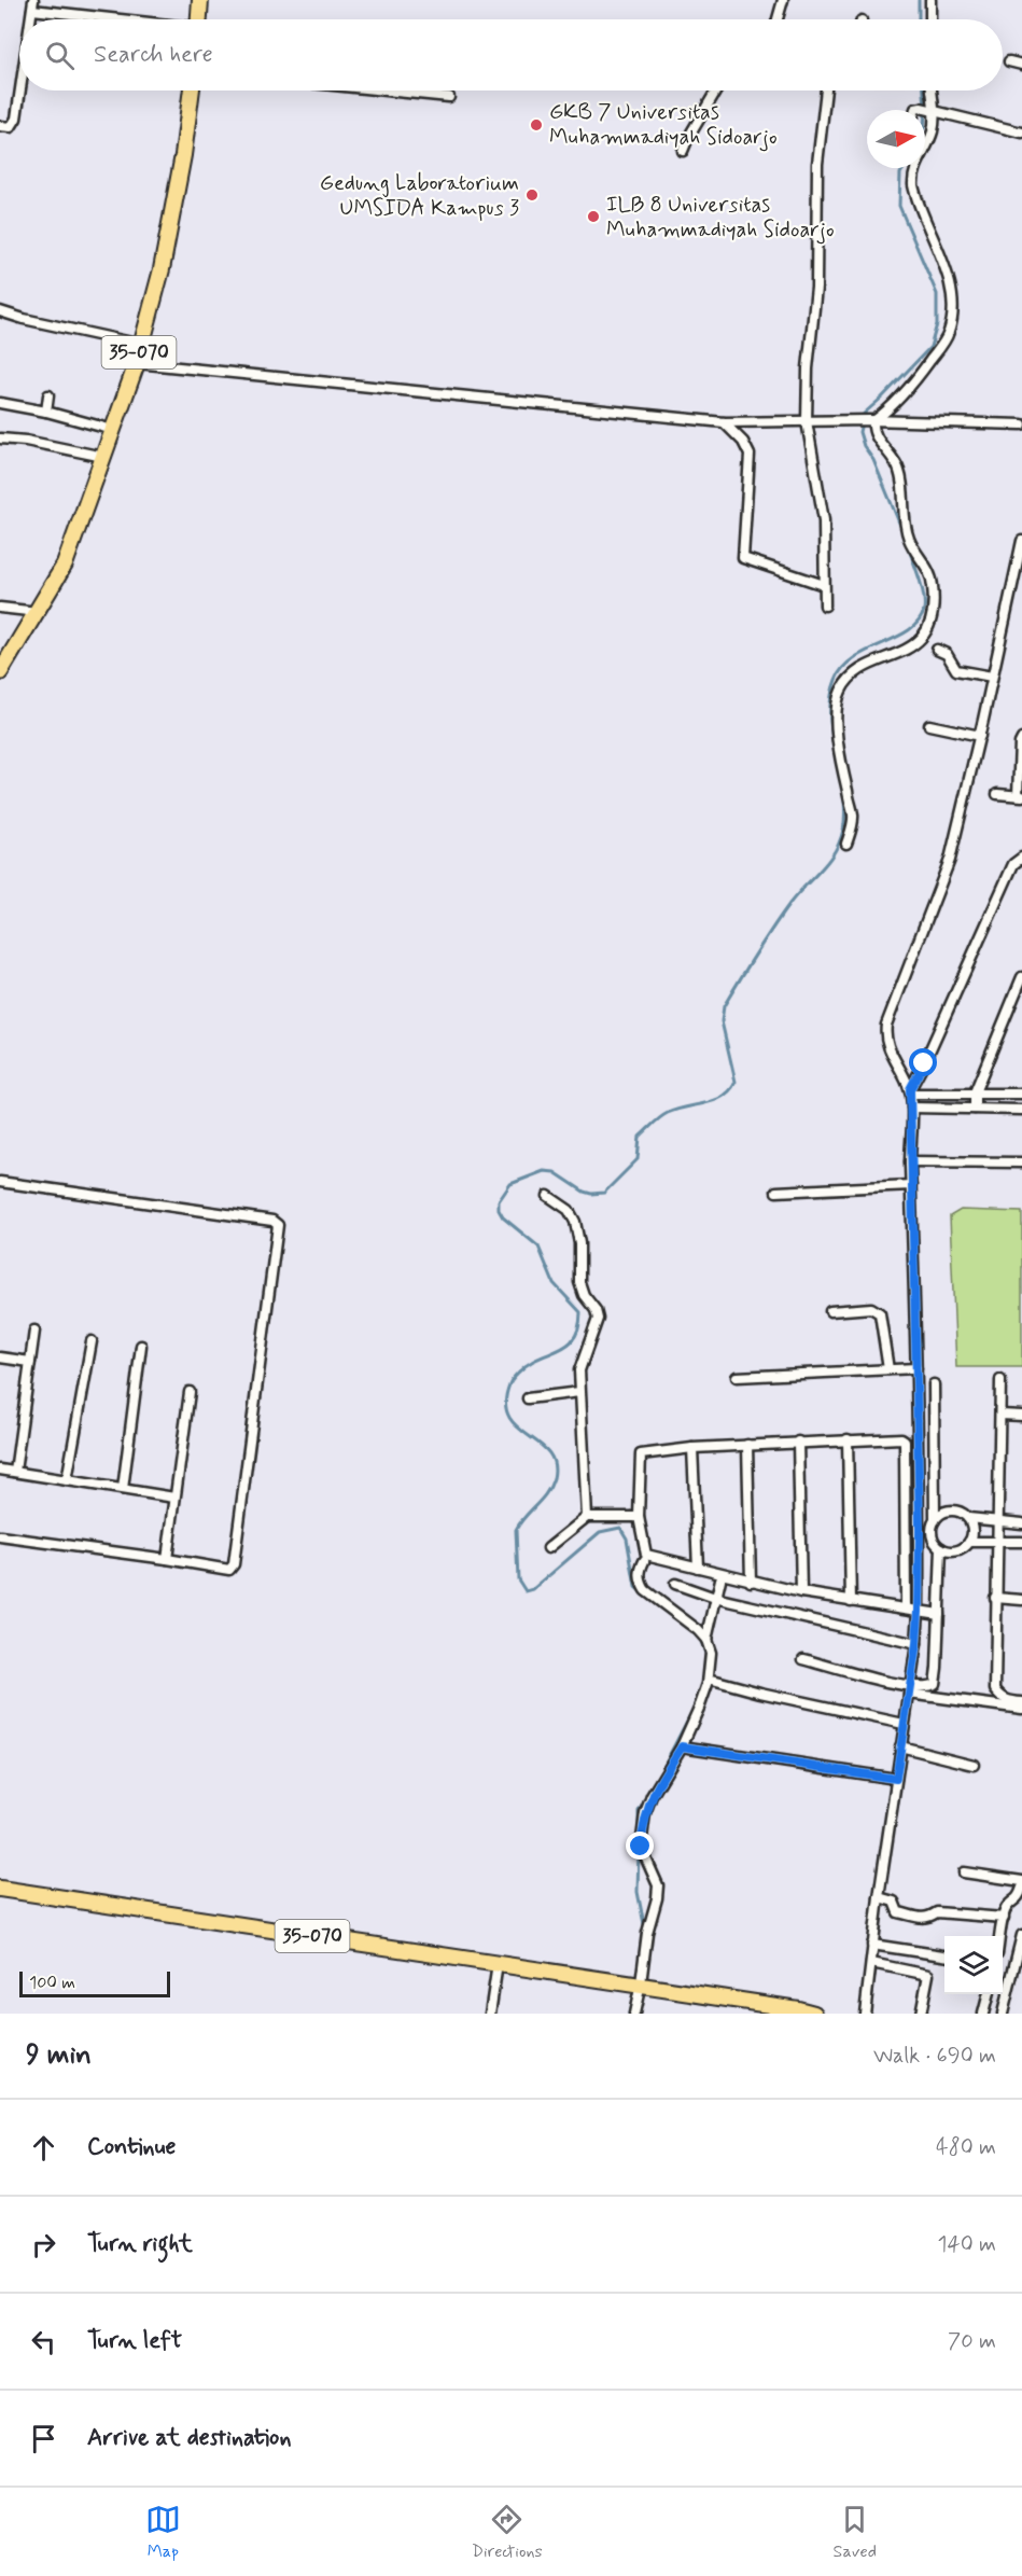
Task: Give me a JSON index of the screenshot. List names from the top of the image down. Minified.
{"streets":{"main road":["35-070"]},"places":["GKB 7 Universitas Muhammadiyah Sidoarjo","Gedung Laboratorium UMSIDA Kampus 3","ILB 8 Universitas Muhammadiyah Sidoarjo"],"scale_bar":"100 m","north":"right","page":{"search":"Search here","scale":"100 m","heading":["9 min","Walk · 690 m"],"list":[["Continue","480 m"],["Turn right","140 m"],["Turn left","70 m"],"Arrive at destination"],"nav":["Map","Directions","Saved"]}}
